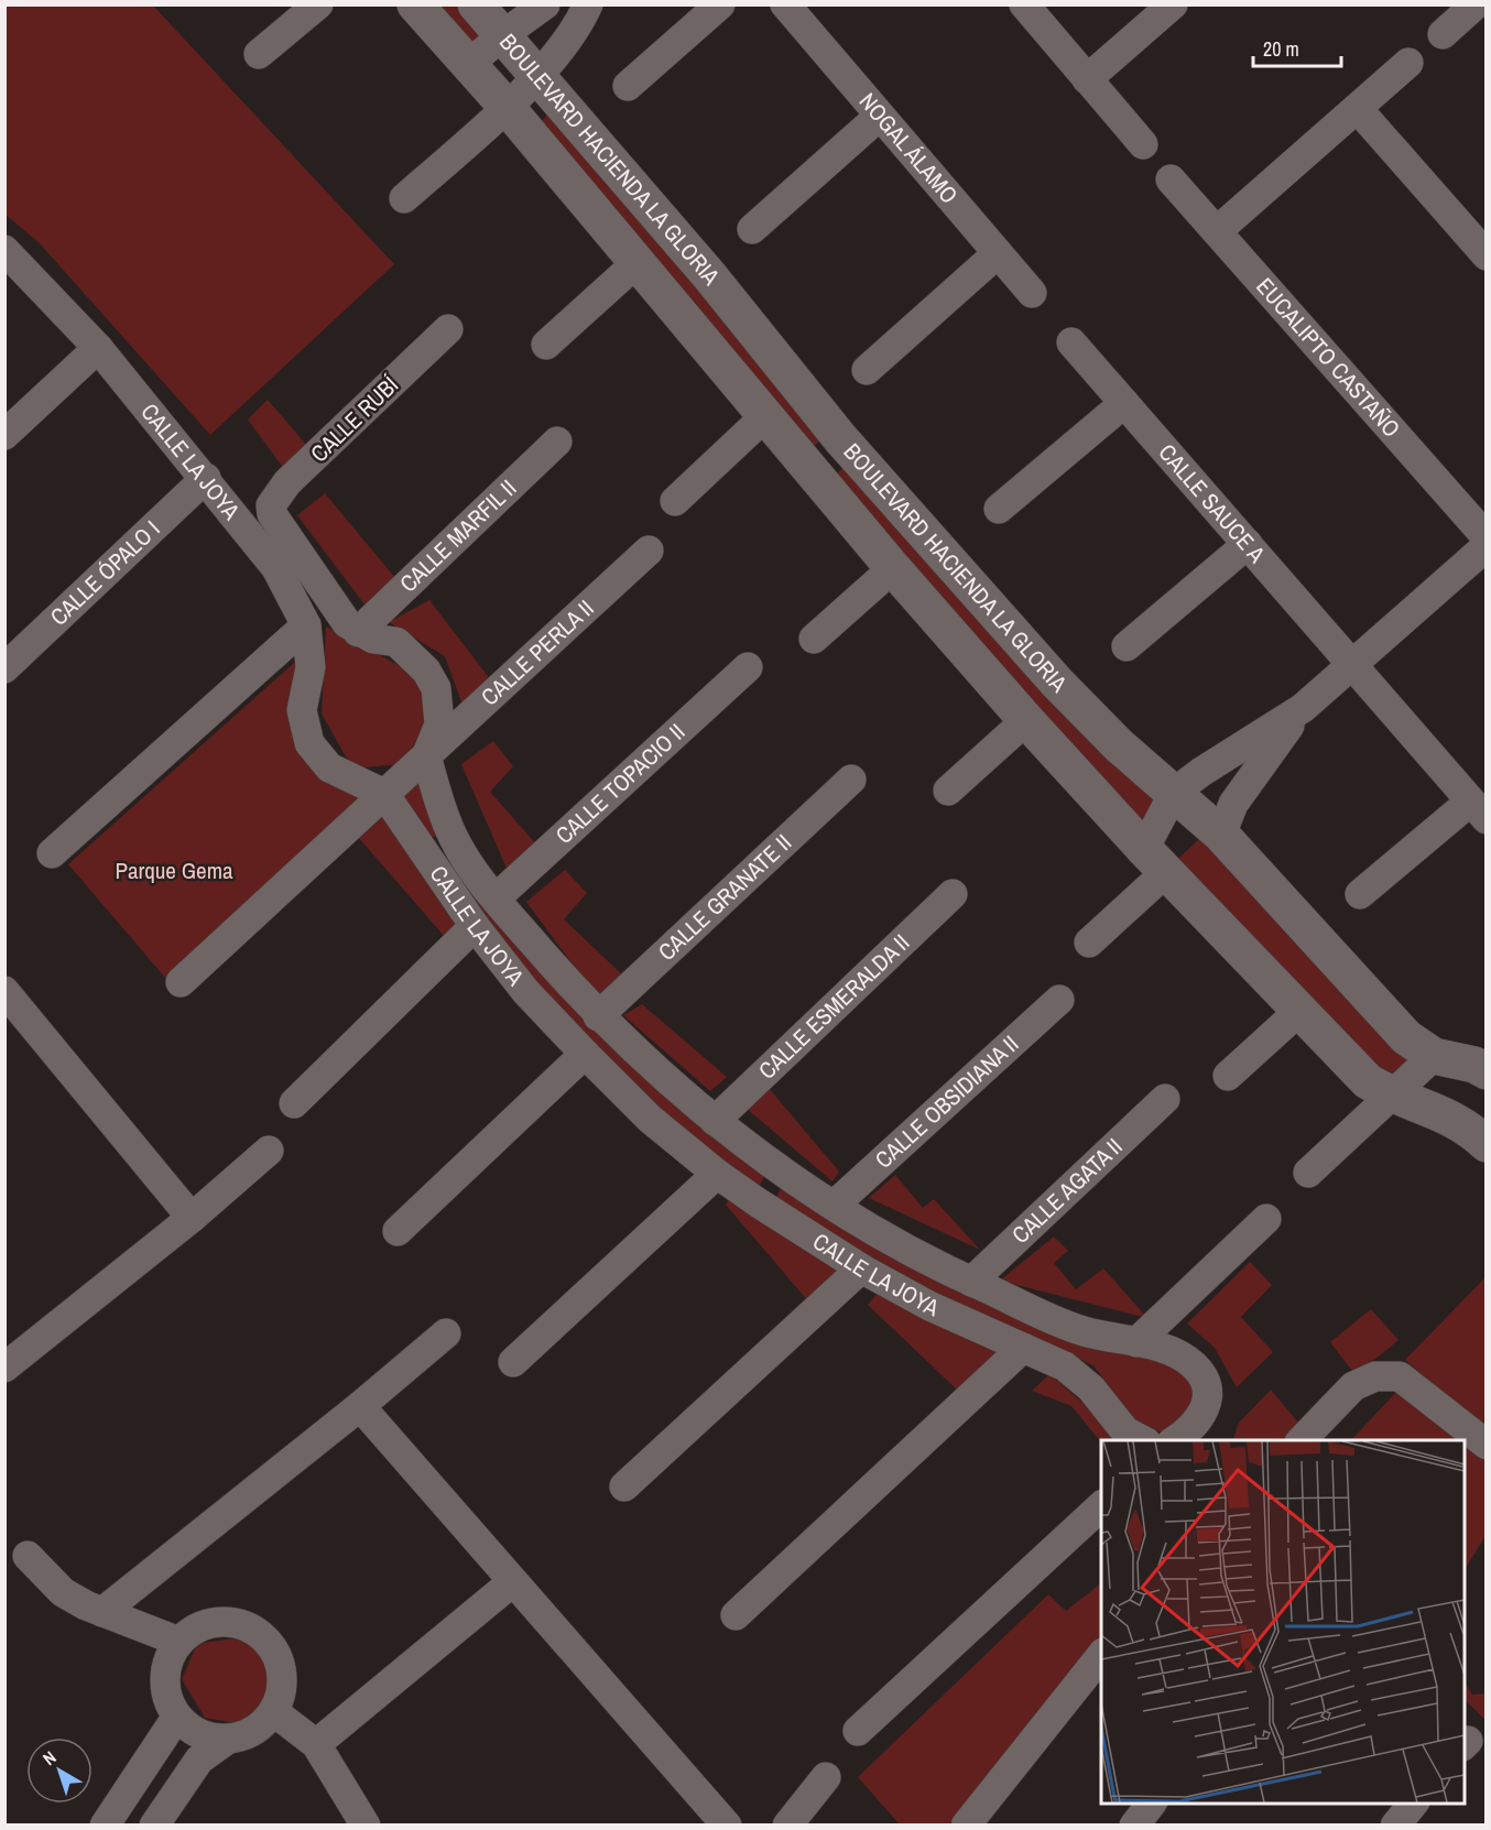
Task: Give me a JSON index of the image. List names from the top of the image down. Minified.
{"streets":{"street":["NOGAL ÁLAMO","BOULEVARD HACIENDA LA GLORIA","EUCALIPTO CASTAÑO","CALLE RUBÍ","CALLE LA JOYA","CALLE SAUCE A","CALLE MARFIL II","CALLE ÓPALO I","CALLE PERLA II","CALLE TOPACIO II","CALLE GRANATE II","CALLE ESMERALDA II","CALLE OBSIDIANA II","CALLE AGATA II"]},"crossings":[["CALLE RUBÍ","CALLE LA JOYA"],["CALLE LA JOYA","CALLE MARFIL II"],["CALLE LA JOYA","CALLE ÓPALO I"],["CALLE LA JOYA","CALLE PERLA II"],["CALLE LA JOYA","CALLE TOPACIO II"],["CALLE LA JOYA","CALLE GRANATE II"],["CALLE LA JOYA","CALLE ESMERALDA II"],["CALLE LA JOYA","CALLE OBSIDIANA II"],["CALLE LA JOYA","CALLE AGATA II"]],"parks":["Parque Gema"],"scale_bar":"20 m","north":"top left"}
